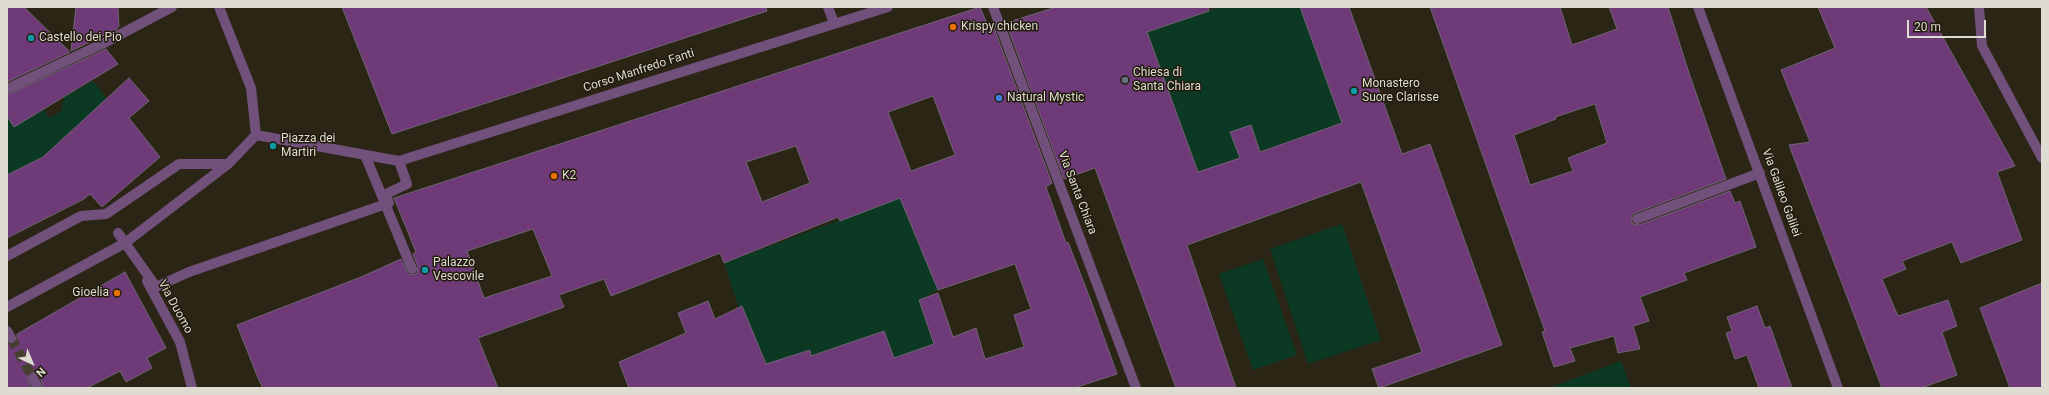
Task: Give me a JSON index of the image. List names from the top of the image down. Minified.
{"streets":{"street":["Corso Manfredo Fanti","Via Santa Chiara","Via Galileo Galilei","Via Duomo"]},"places":["Krispy chicken","Castello dei Pio","Chiesa di Santa Chiara","Monastero Suore Clarisse","Natural Mystic","Piazza dei Martiri","K2","Palazzo Vescovile","Gioelia"],"scale_bar":"20 m","north":"bottom right"}
